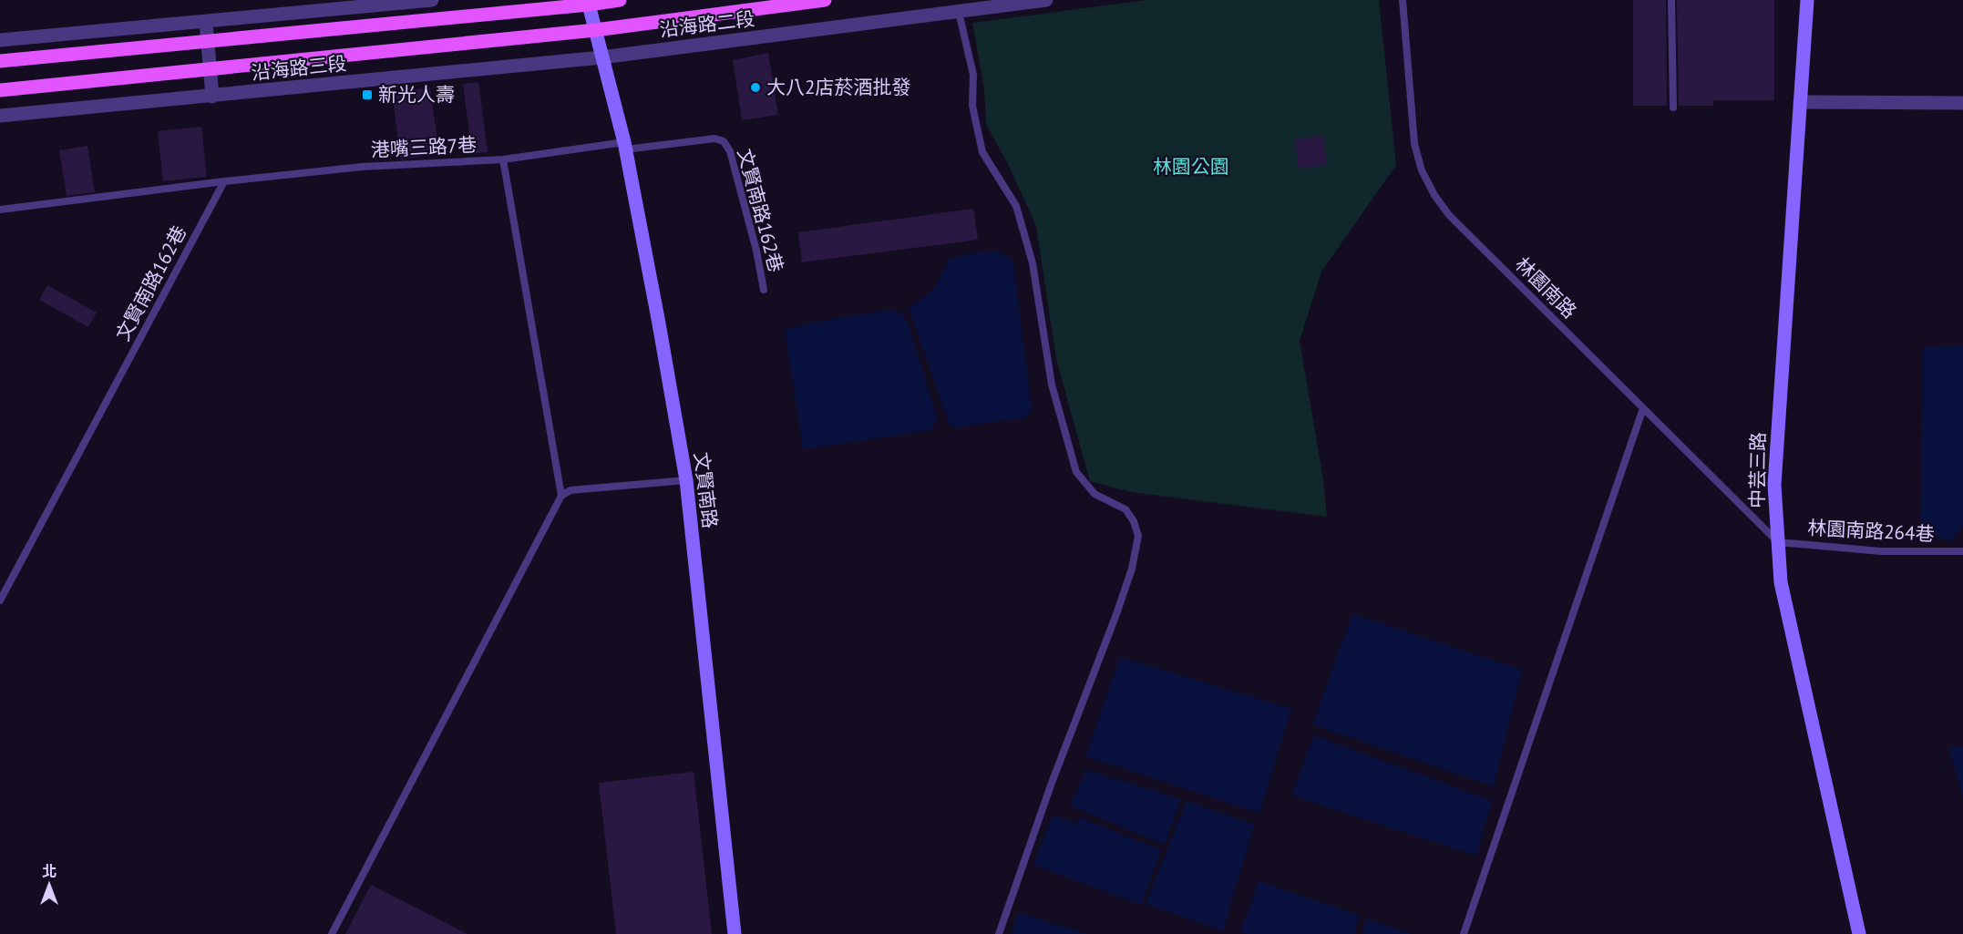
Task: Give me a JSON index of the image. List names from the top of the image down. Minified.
{"streets":{"main road":["沿海路二段","沿海路三段"],"street":["中芸三路","文賢南路"],"lane":["港嘴三路7巷","文賢南路162巷","林園南路","林園南路264巷"]},"crossings":[["沿海路二段","沿海路三段"],["沿海路二段","文賢南路"],["沿海路三段","文賢南路"],["港嘴三路7巷","文賢南路162巷"],["港嘴三路7巷","文賢南路"],["文賢南路162巷","文賢南路"],["林園南路","中芸三路"],["林園南路","林園南路264巷"],["中芸三路","林園南路264巷"]],"parks":["林園公園"],"places":{"other":["大八2店菸酒批發"],"transit":["新光人壽"]},"north":"top"}
